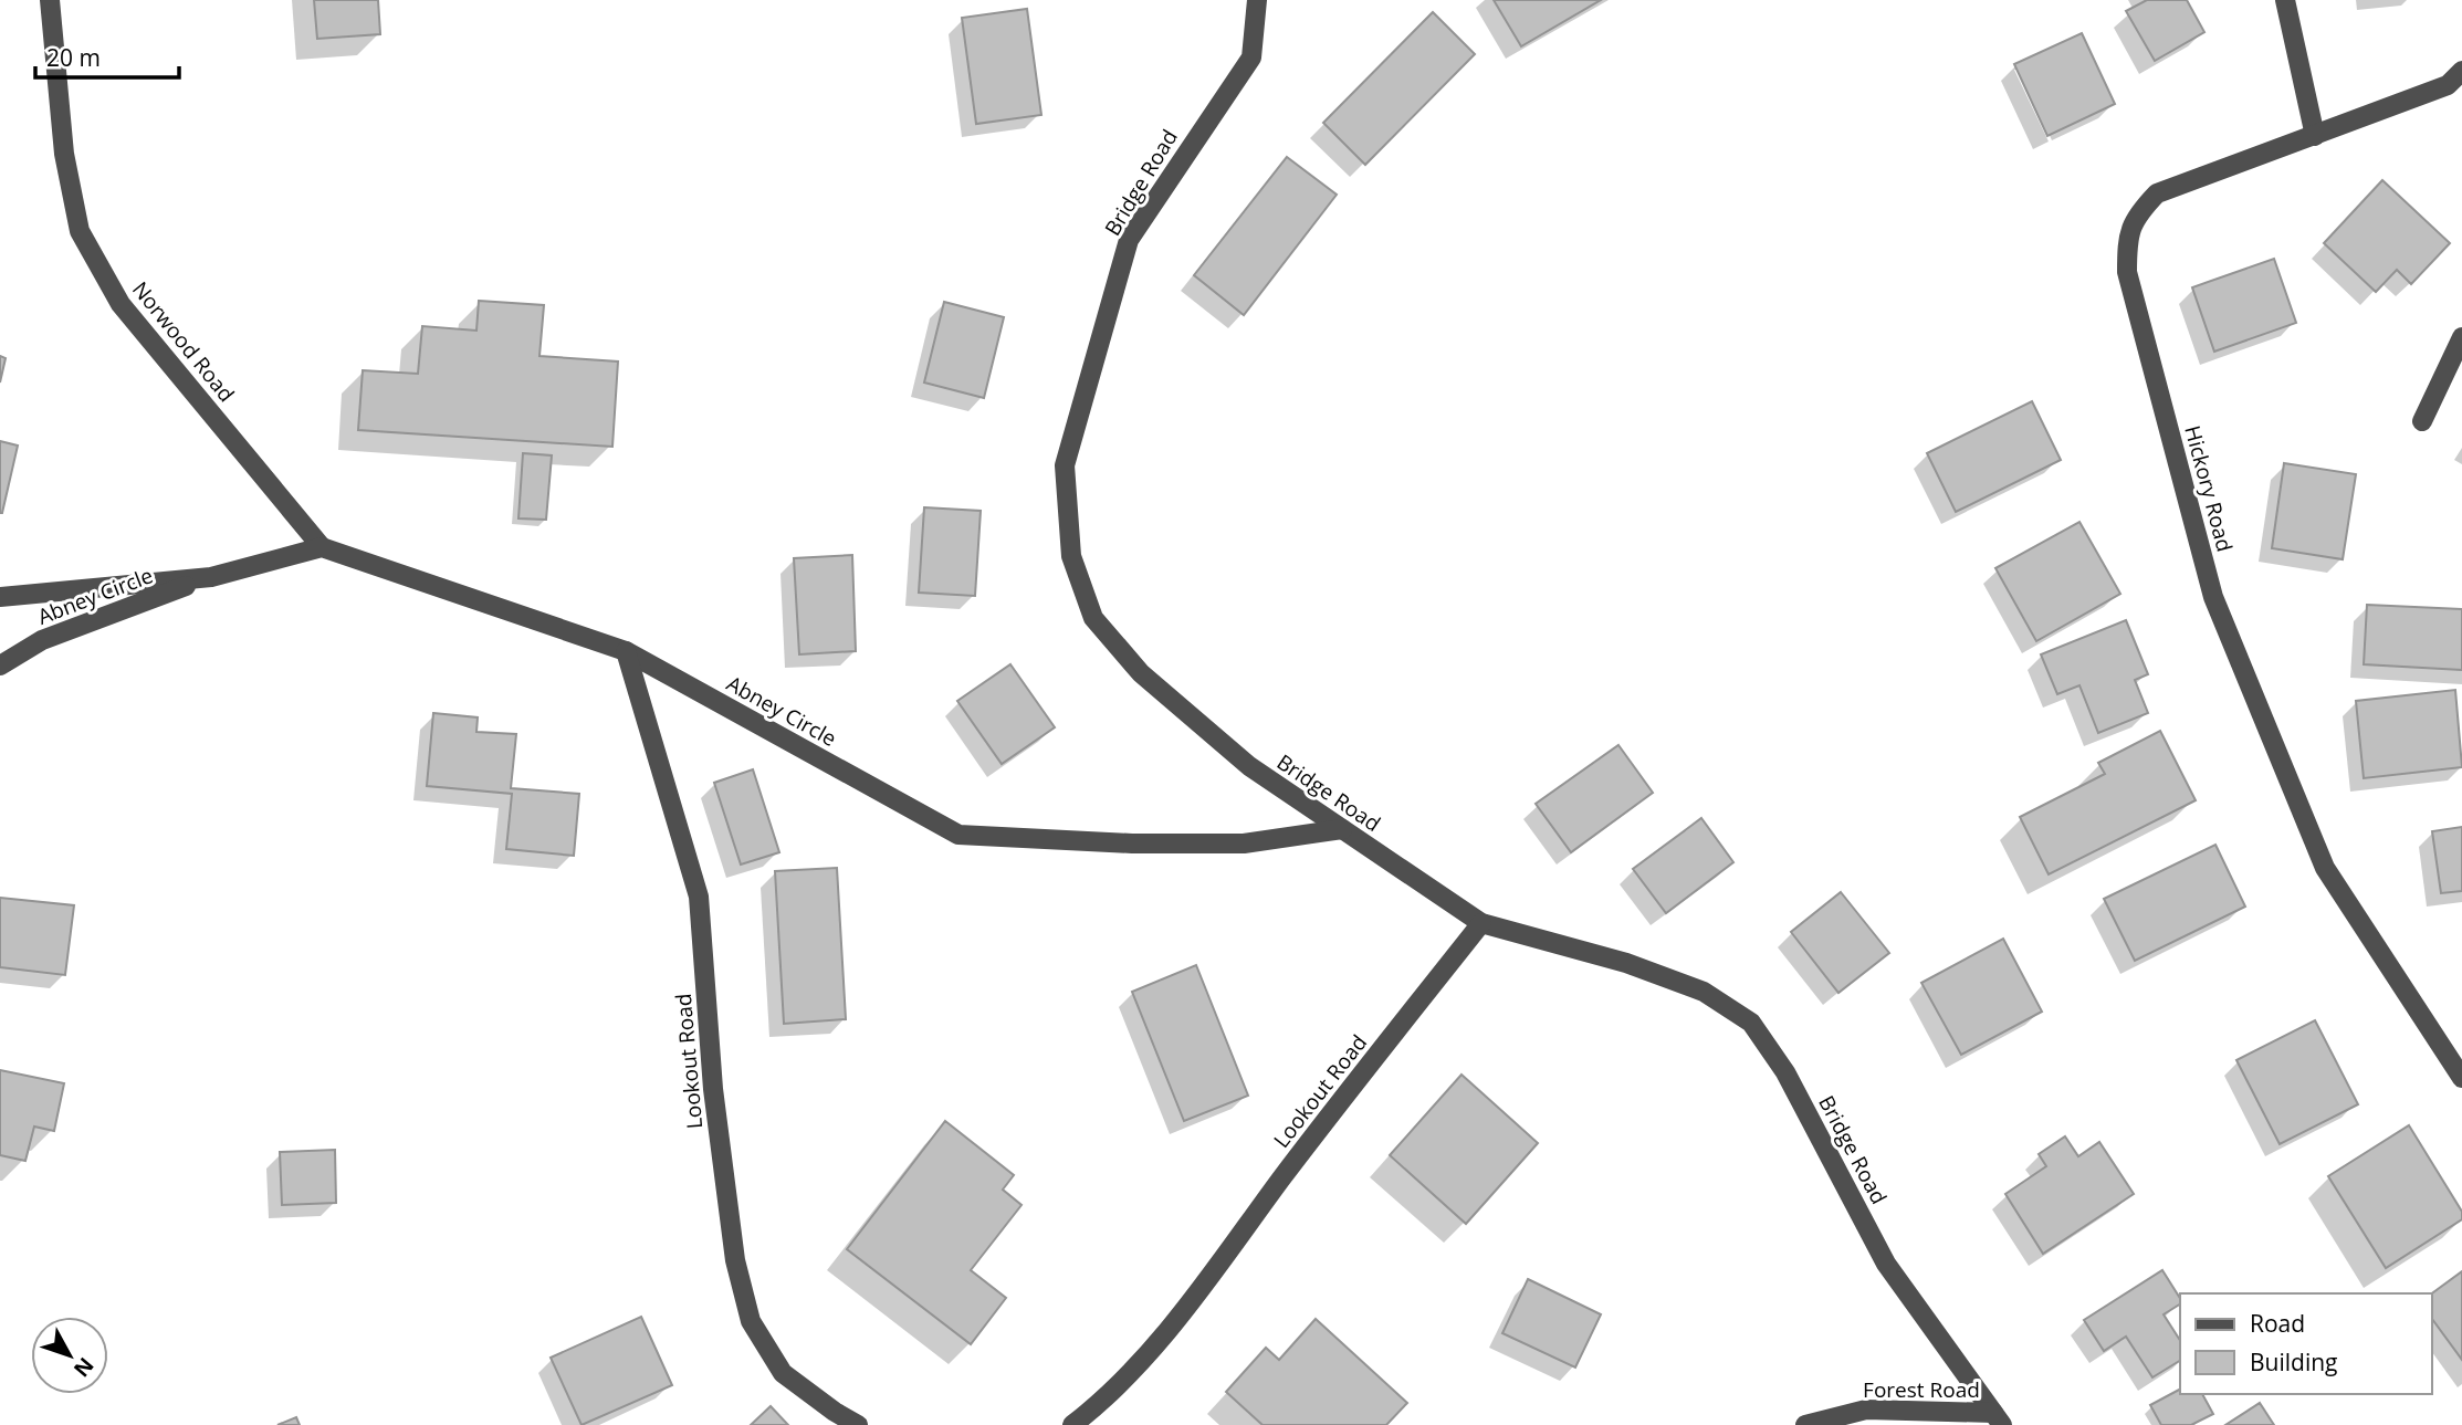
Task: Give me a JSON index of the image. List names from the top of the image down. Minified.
{"streets":{"street":["Bridge Road","Norwood Road","Hickory Road","Abney Circle","Lookout Road","Forest Road"]},"crossings":[["Bridge Road","Abney Circle"],["Bridge Road","Lookout Road"],["Bridge Road","Forest Road"],["Norwood Road","Abney Circle"],["Abney Circle","Lookout Road"]],"legend":["Road","Building"],"scale_bar":"20 m","north":"bottom right"}
